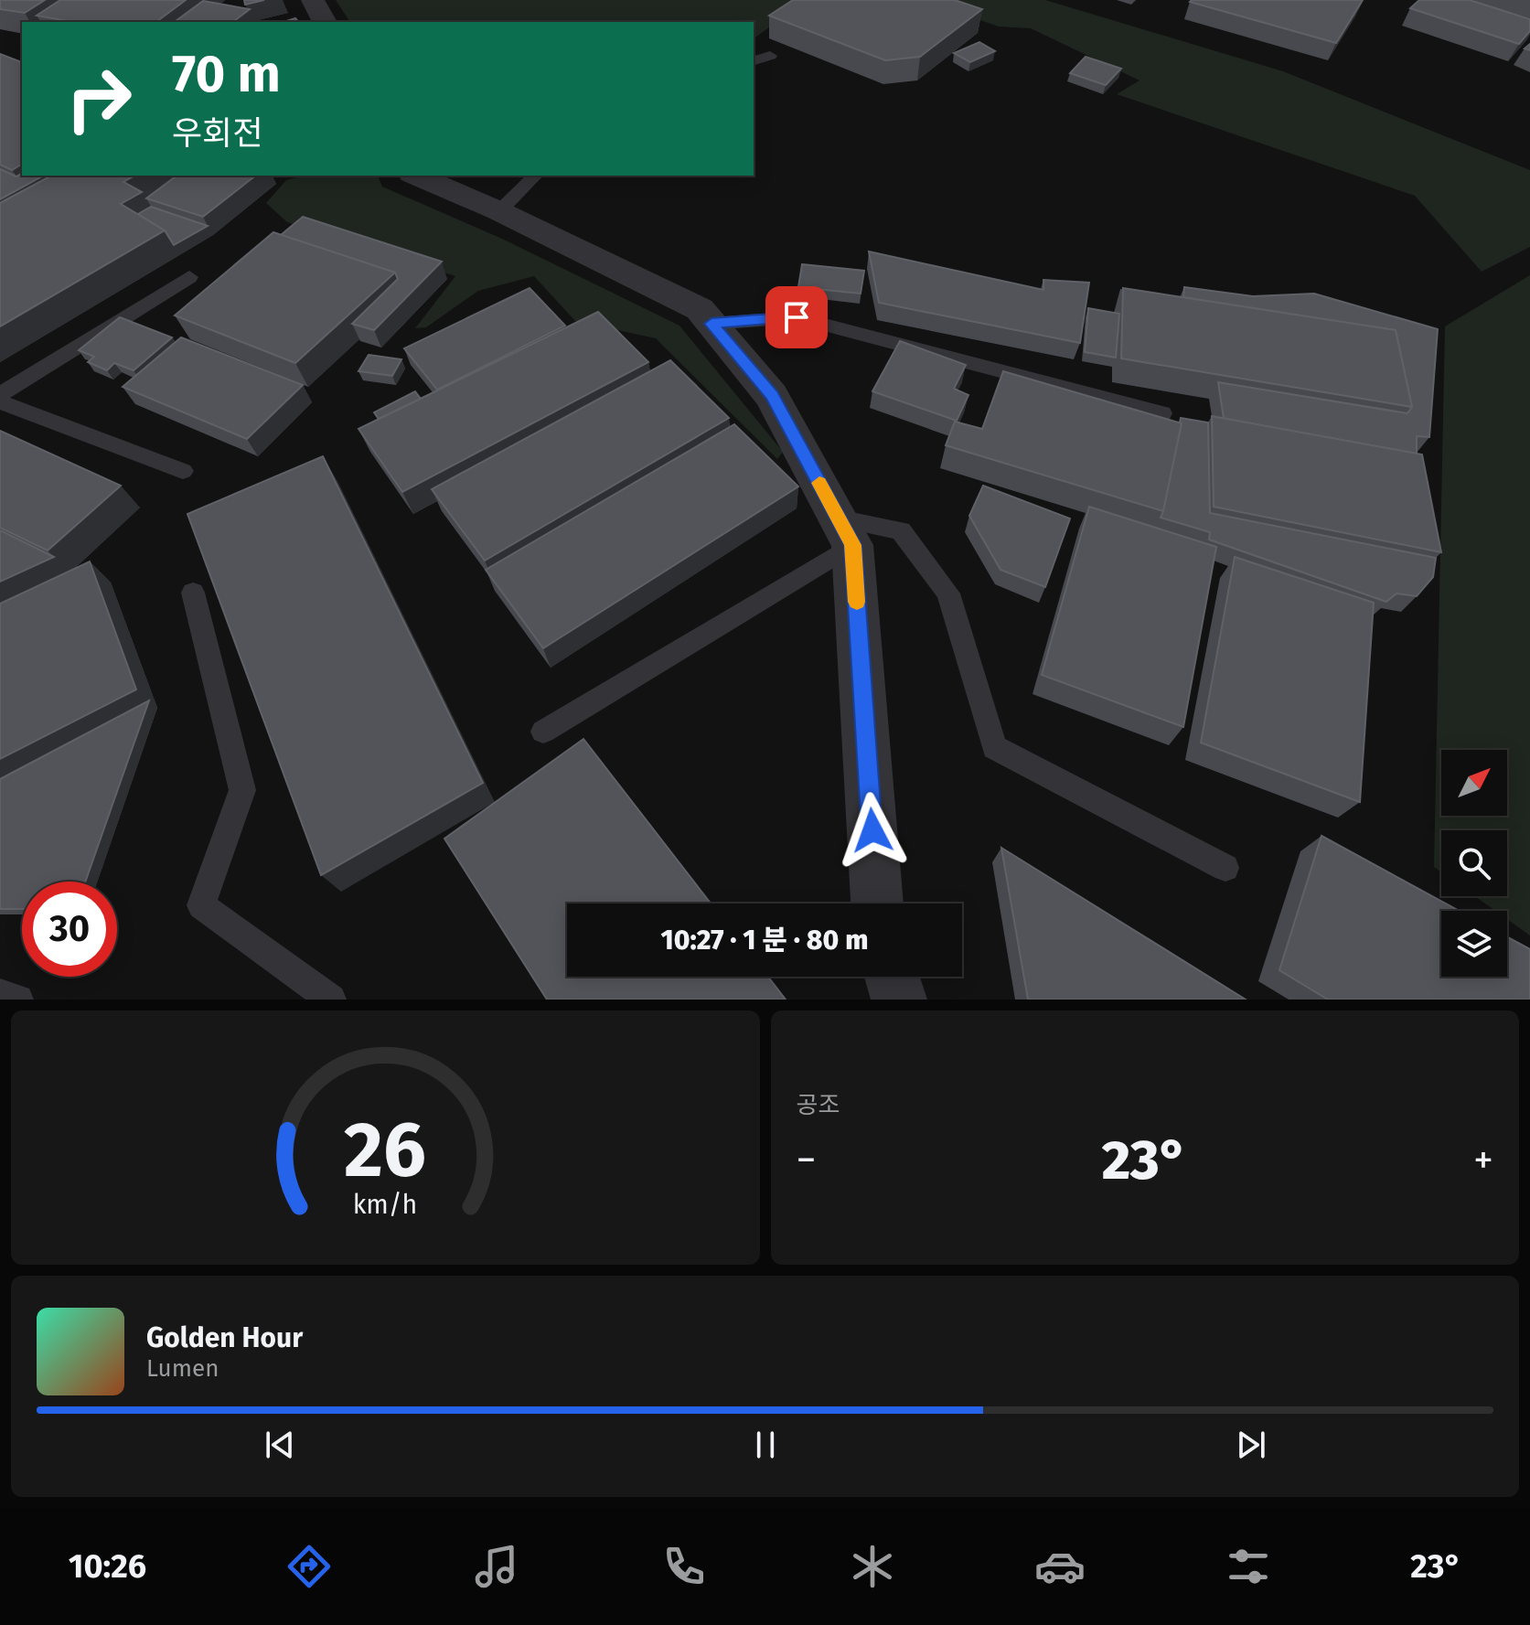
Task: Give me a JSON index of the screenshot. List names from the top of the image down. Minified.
{"north":"top right","page":{"turn":["70 m","우회전"],"limit":"30","trip":"10:27 · 1 분 · 80 m","tile":"공조","heat":["−","23°","+"],"song":["Golden Hour","Lumen"],"tabs":["10:26","23°"],"gauge":["26","km/h"]}}
